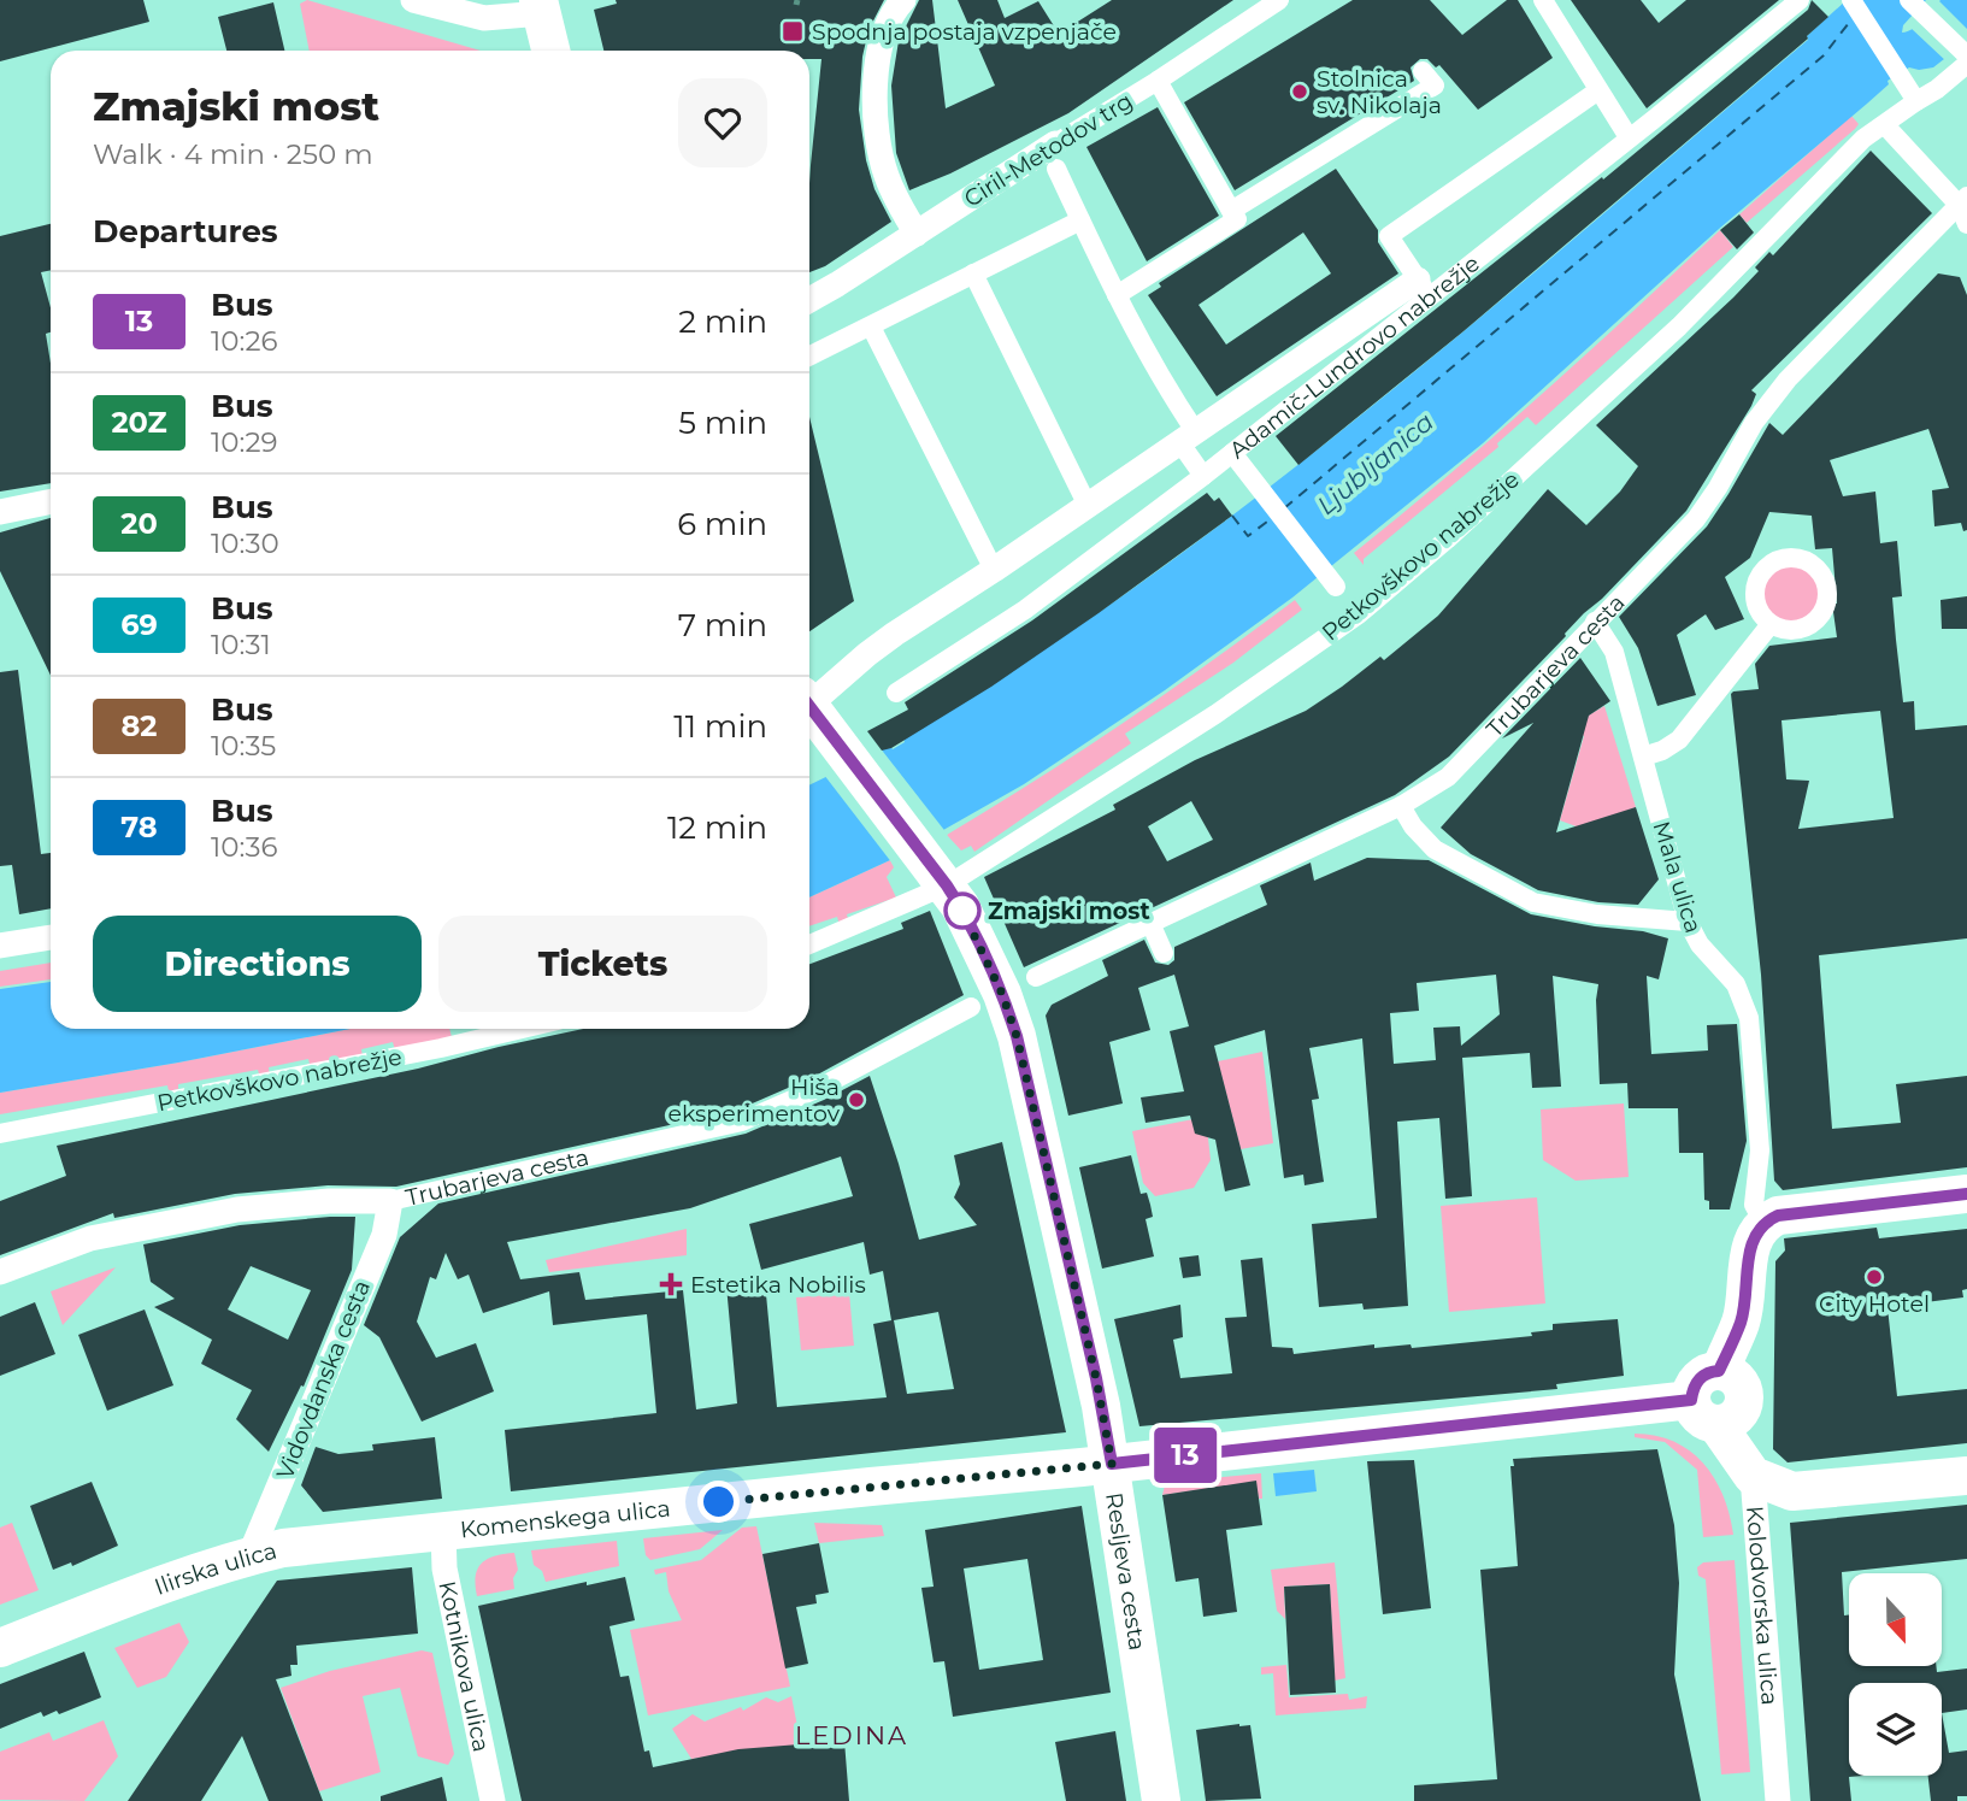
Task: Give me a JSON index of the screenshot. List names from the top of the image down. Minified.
{"streets":{"main road":["Komenskega ulica","Ilirska ulica","Resljeva cesta","Kolodvorska ulica"],"street":["Ciril-Metodov trg","Adamič-Lundrovo nabrežje","Petkovškovo nabrežje","Trubarjeva cesta","Mala ulica","Vidovdanska cesta","Kotnikova ulica"]},"crossings":[["Petkovškovo nabrežje","Resljeva cesta"],["Trubarjeva cesta","Mala ulica"],["Trubarjeva cesta","Vidovdanska cesta"],["Vidovdanska cesta","Ilirska ulica"],["Komenskega ulica","Ilirska ulica"],["Komenskega ulica","Resljeva cesta"],["Komenskega ulica","Kolodvorska ulica"],["Komenskega ulica","Kotnikova ulica"],["Ilirska ulica","Kotnikova ulica"]],"districts":["LEDINA"],"water":["Ljubljanica"],"places":{"transit":["Spodnja postaja vzpenjače"],"other":["Stolnica sv. Nikolaja","Zmajski most","Hiša eksperimentov","City Hotel"],"health":["Estetika Nobilis"]},"lines":["bus line 13"],"north":"bottom","page":{"on_map":"13","heading":[["Zmajski most","Walk · 4 min · 250 m"],"Departures"],"list":[{"mark":"13","name":"Bus","note":"10:26","value":"2 min"},{"mark":"20Z","name":"Bus","note":"10:29","value":"5 min"},{"mark":"20","name":"Bus","note":"10:30","value":"6 min"},{"mark":"69","name":"Bus","note":"10:31","value":"7 min"},{"mark":"82","name":"Bus","note":"10:35","value":"11 min"},{"mark":"78","name":"Bus","note":"10:36","value":"12 min"}],"buttons":["Directions","Tickets"]}}
